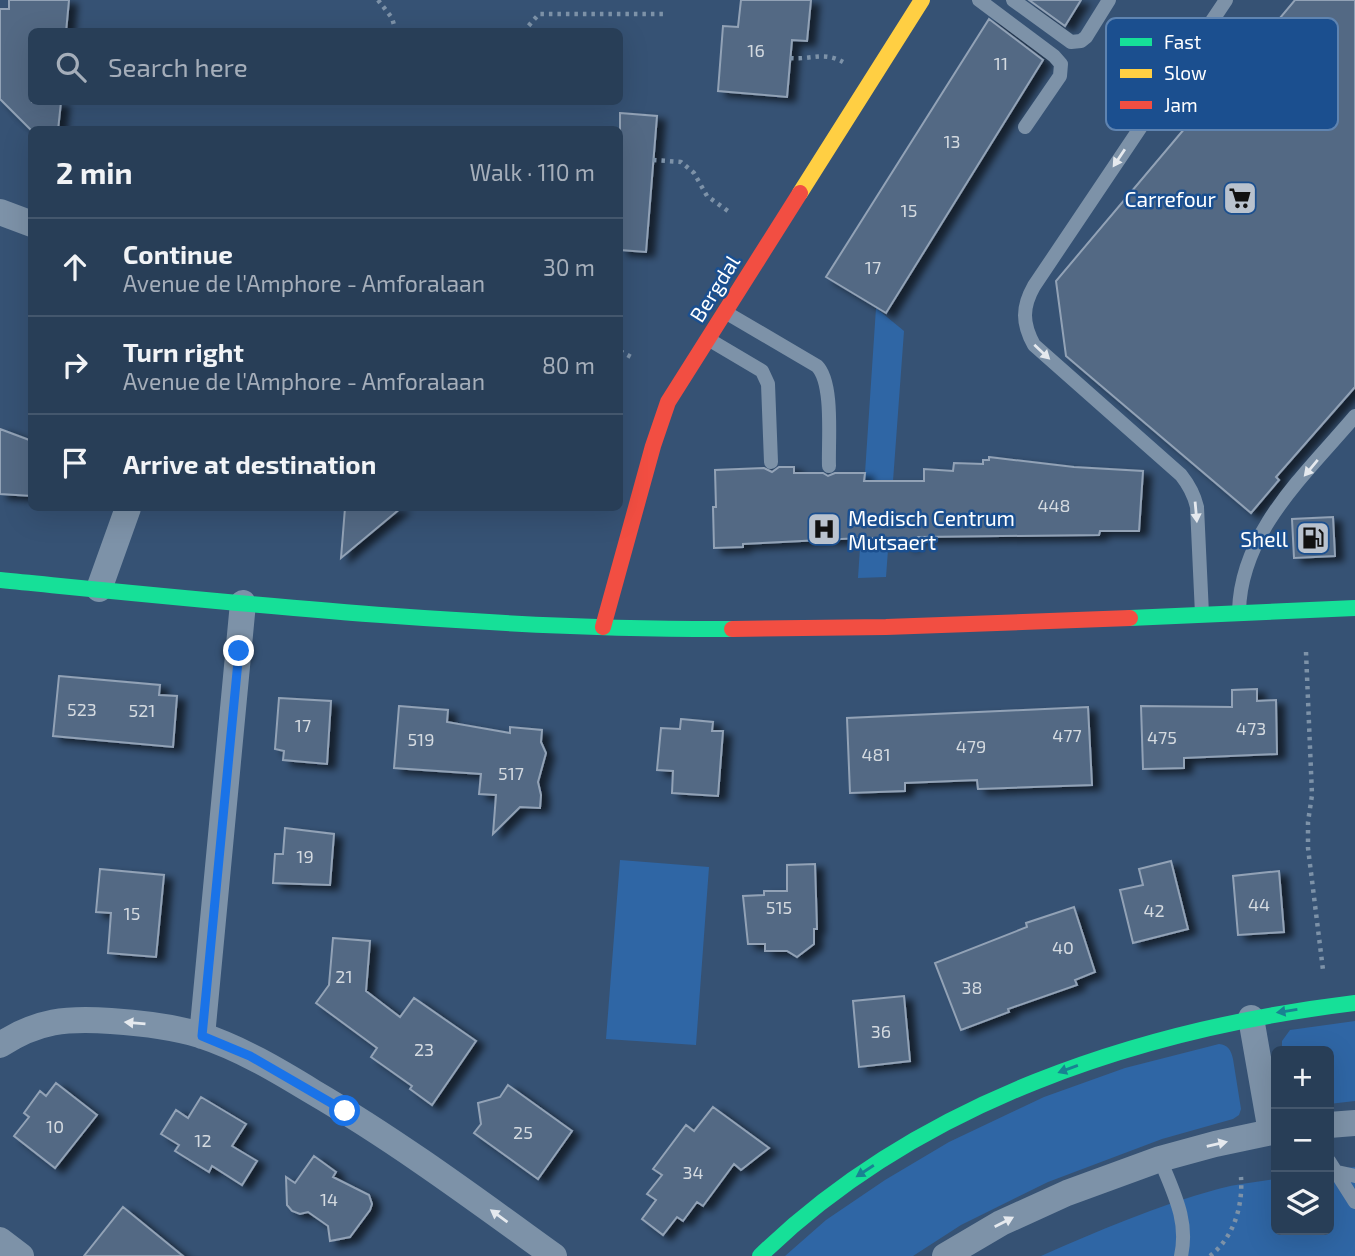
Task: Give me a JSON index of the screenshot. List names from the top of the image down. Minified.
{"streets":{"street":["Bergdal"]},"places":{"supermarket":["Carrefour"],"hospital":["Medisch Centrum Mutsaert"],"fuel station":["Shell"]},"house_numbers":["16","11","13","15","17","448","523","521","17","473","477","475","519","479","481","517","19","44","515","42","15","40","21","38","36","23","10","25","12","34","14"],"legend":["Fast","Slow","Jam"],"page":{"search":"Search here","heading":["2 min","Walk · 110 m"],"list":[["Continue","Avenue de l'Amphore - Amforalaan","30 m"],["Turn right","Avenue de l'Amphore - Amforalaan","80 m"],"Arrive at destination"],"map_buttons":["+","−"]}}
